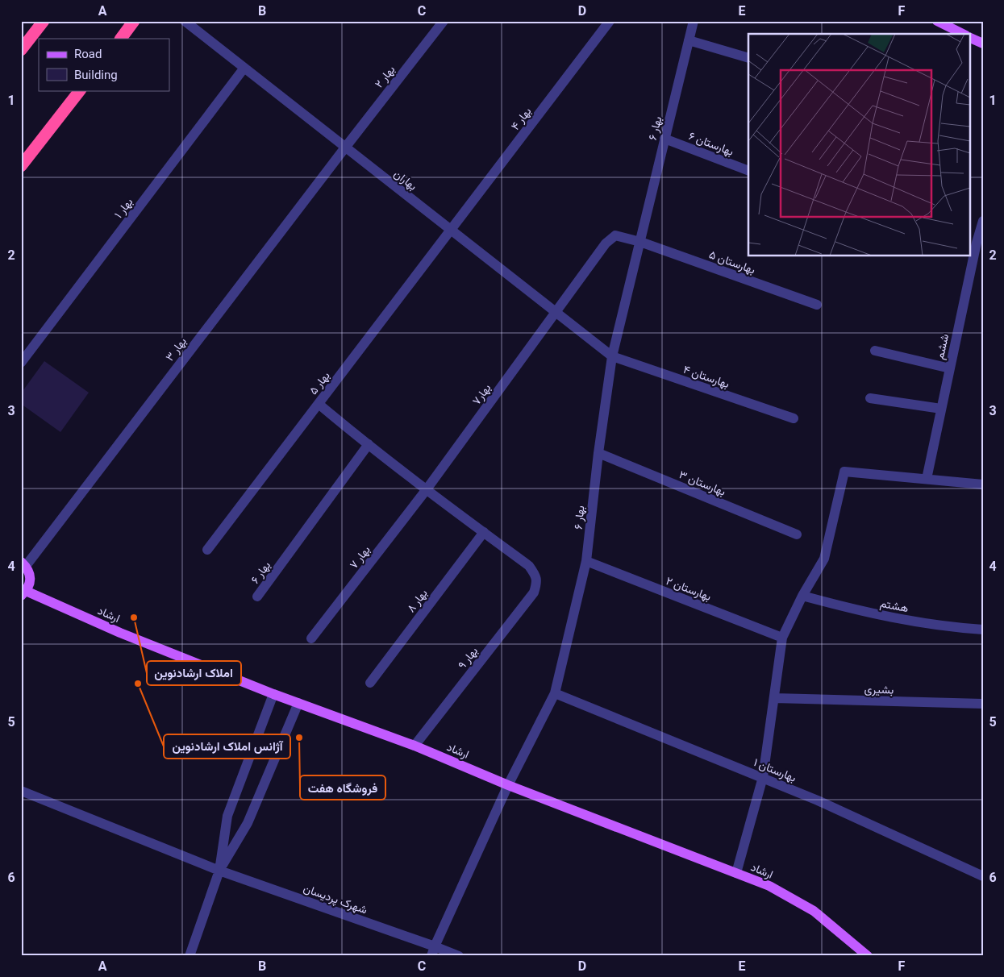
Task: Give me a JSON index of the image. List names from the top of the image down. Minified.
{"streets":{"main road":["ارشاد"],"street":["بهار ۲","بهار ۴","بهار ۶","بهارستان ۶","بهاران","بهار ۱","بهارستان ۵","ششم","بهار ۳","بهارستان ۴","بهار ۵","بهار۷","بهارستان ۳","بهار ۷","بهارستان ۲","بهار ۸","هشتم","بهار ۹","بشیری","بهارستان ۱","شهرک پردیسان"]},"crossings":[["بهار ۲","بهاران"],["بهار ۲","بهار ۳"],["بهار ۴","بهاران"],["بهار ۴","بهار ۵"],["بهار ۶","بهارستان ۶"],["بهار ۶","بهاران"],["بهار ۶","بهارستان ۵"],["بهار ۶","بهارستان ۴"],["بهار ۶","بهارستان ۳"],["بهار ۶","بهارستان ۲"],["بهار ۶","ارشاد"],["بهار ۶","بهارستان ۱"],["بهار ۶","شهرک پردیسان"],["بهاران","بهار ۱"],["بهاران","بهار ۳"],["بهاران","بهارستان ۴"],["بهاران","بهار ۵"],["بهاران","بهار۷"],["بهار۷","بهار ۷"],["بهار ۸","بهار ۹"],["ارشاد","بهار ۹"]],"places":["املاک ارشادنوین","آژانس املاک ارشادنوین","فروشگاه هفت"],"legend":["Road","Building"],"grid":{"columns":["A","B","C","D","E","F"],"rows":["1","2","3","4","5","6"]}}
